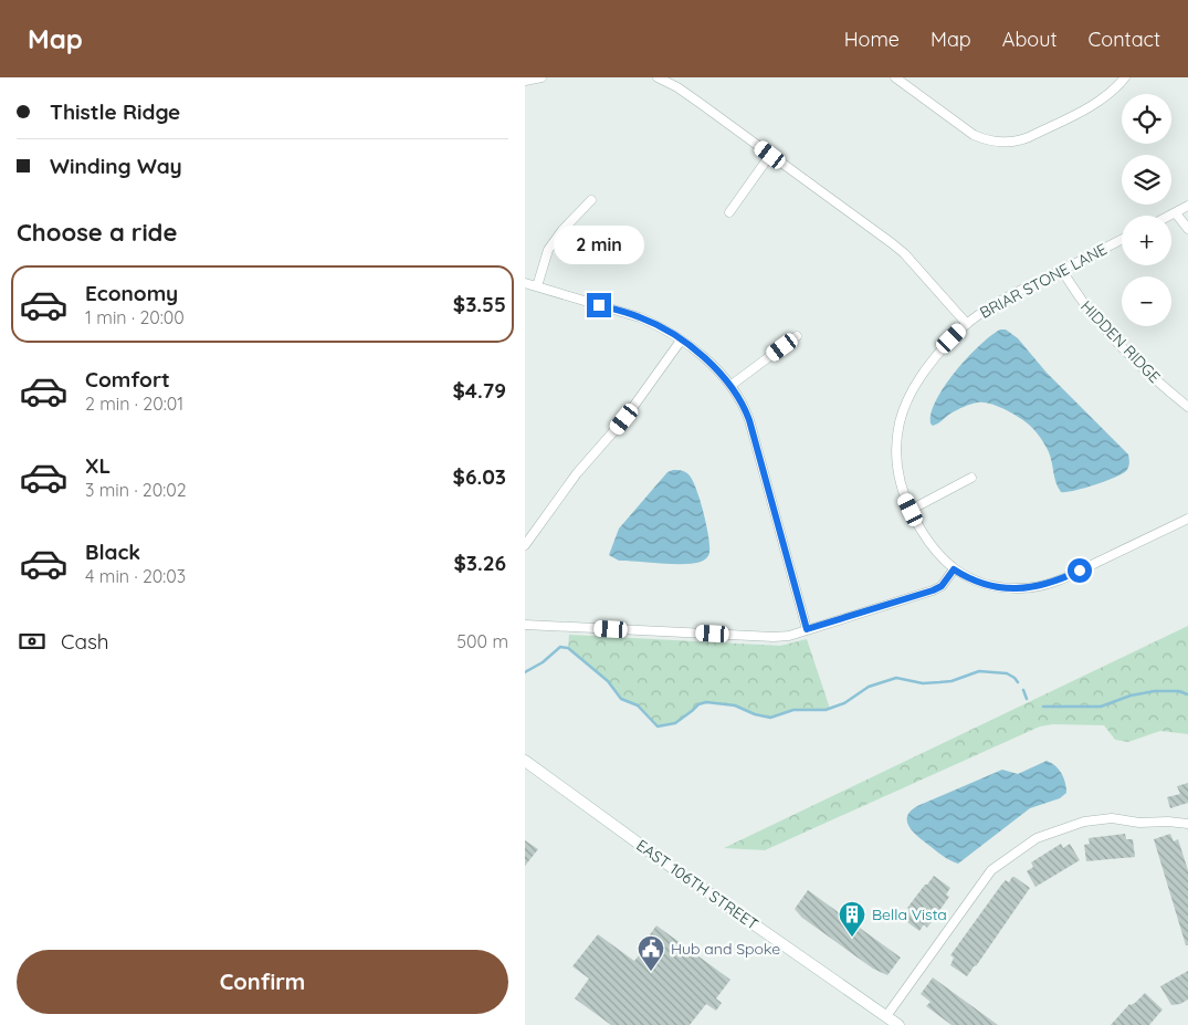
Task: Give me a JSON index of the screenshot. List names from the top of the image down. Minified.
{"streets":{"main road":["EAST 106TH STREET"],"street":["BRIAR STONE LANE","HIDDEN RIDGE"]},"crossings":[["BRIAR STONE LANE","HIDDEN RIDGE"]],"places":{"building":["Bella Vista"],"public building":["Hub and Spoke"]},"page":{"header":"Map","nav":["Home","Map","About","Contact"],"banner":["Thistle Ridge","Winding Way"],"map_buttons":["+","−"],"heading":"Choose a ride","bubble":"2 min","list":[{"name":"Economy","note":"1 min · 20:00","value":"$3.55"},{"name":"Comfort","note":"2 min · 20:01","value":"$4.79"},{"name":"XL","note":"3 min · 20:02","value":"$6.03"},{"name":"Black","note":"4 min · 20:03","value":"$3.26"}],"pay":["Cash","500 m"],"buttons":"Confirm"}}
